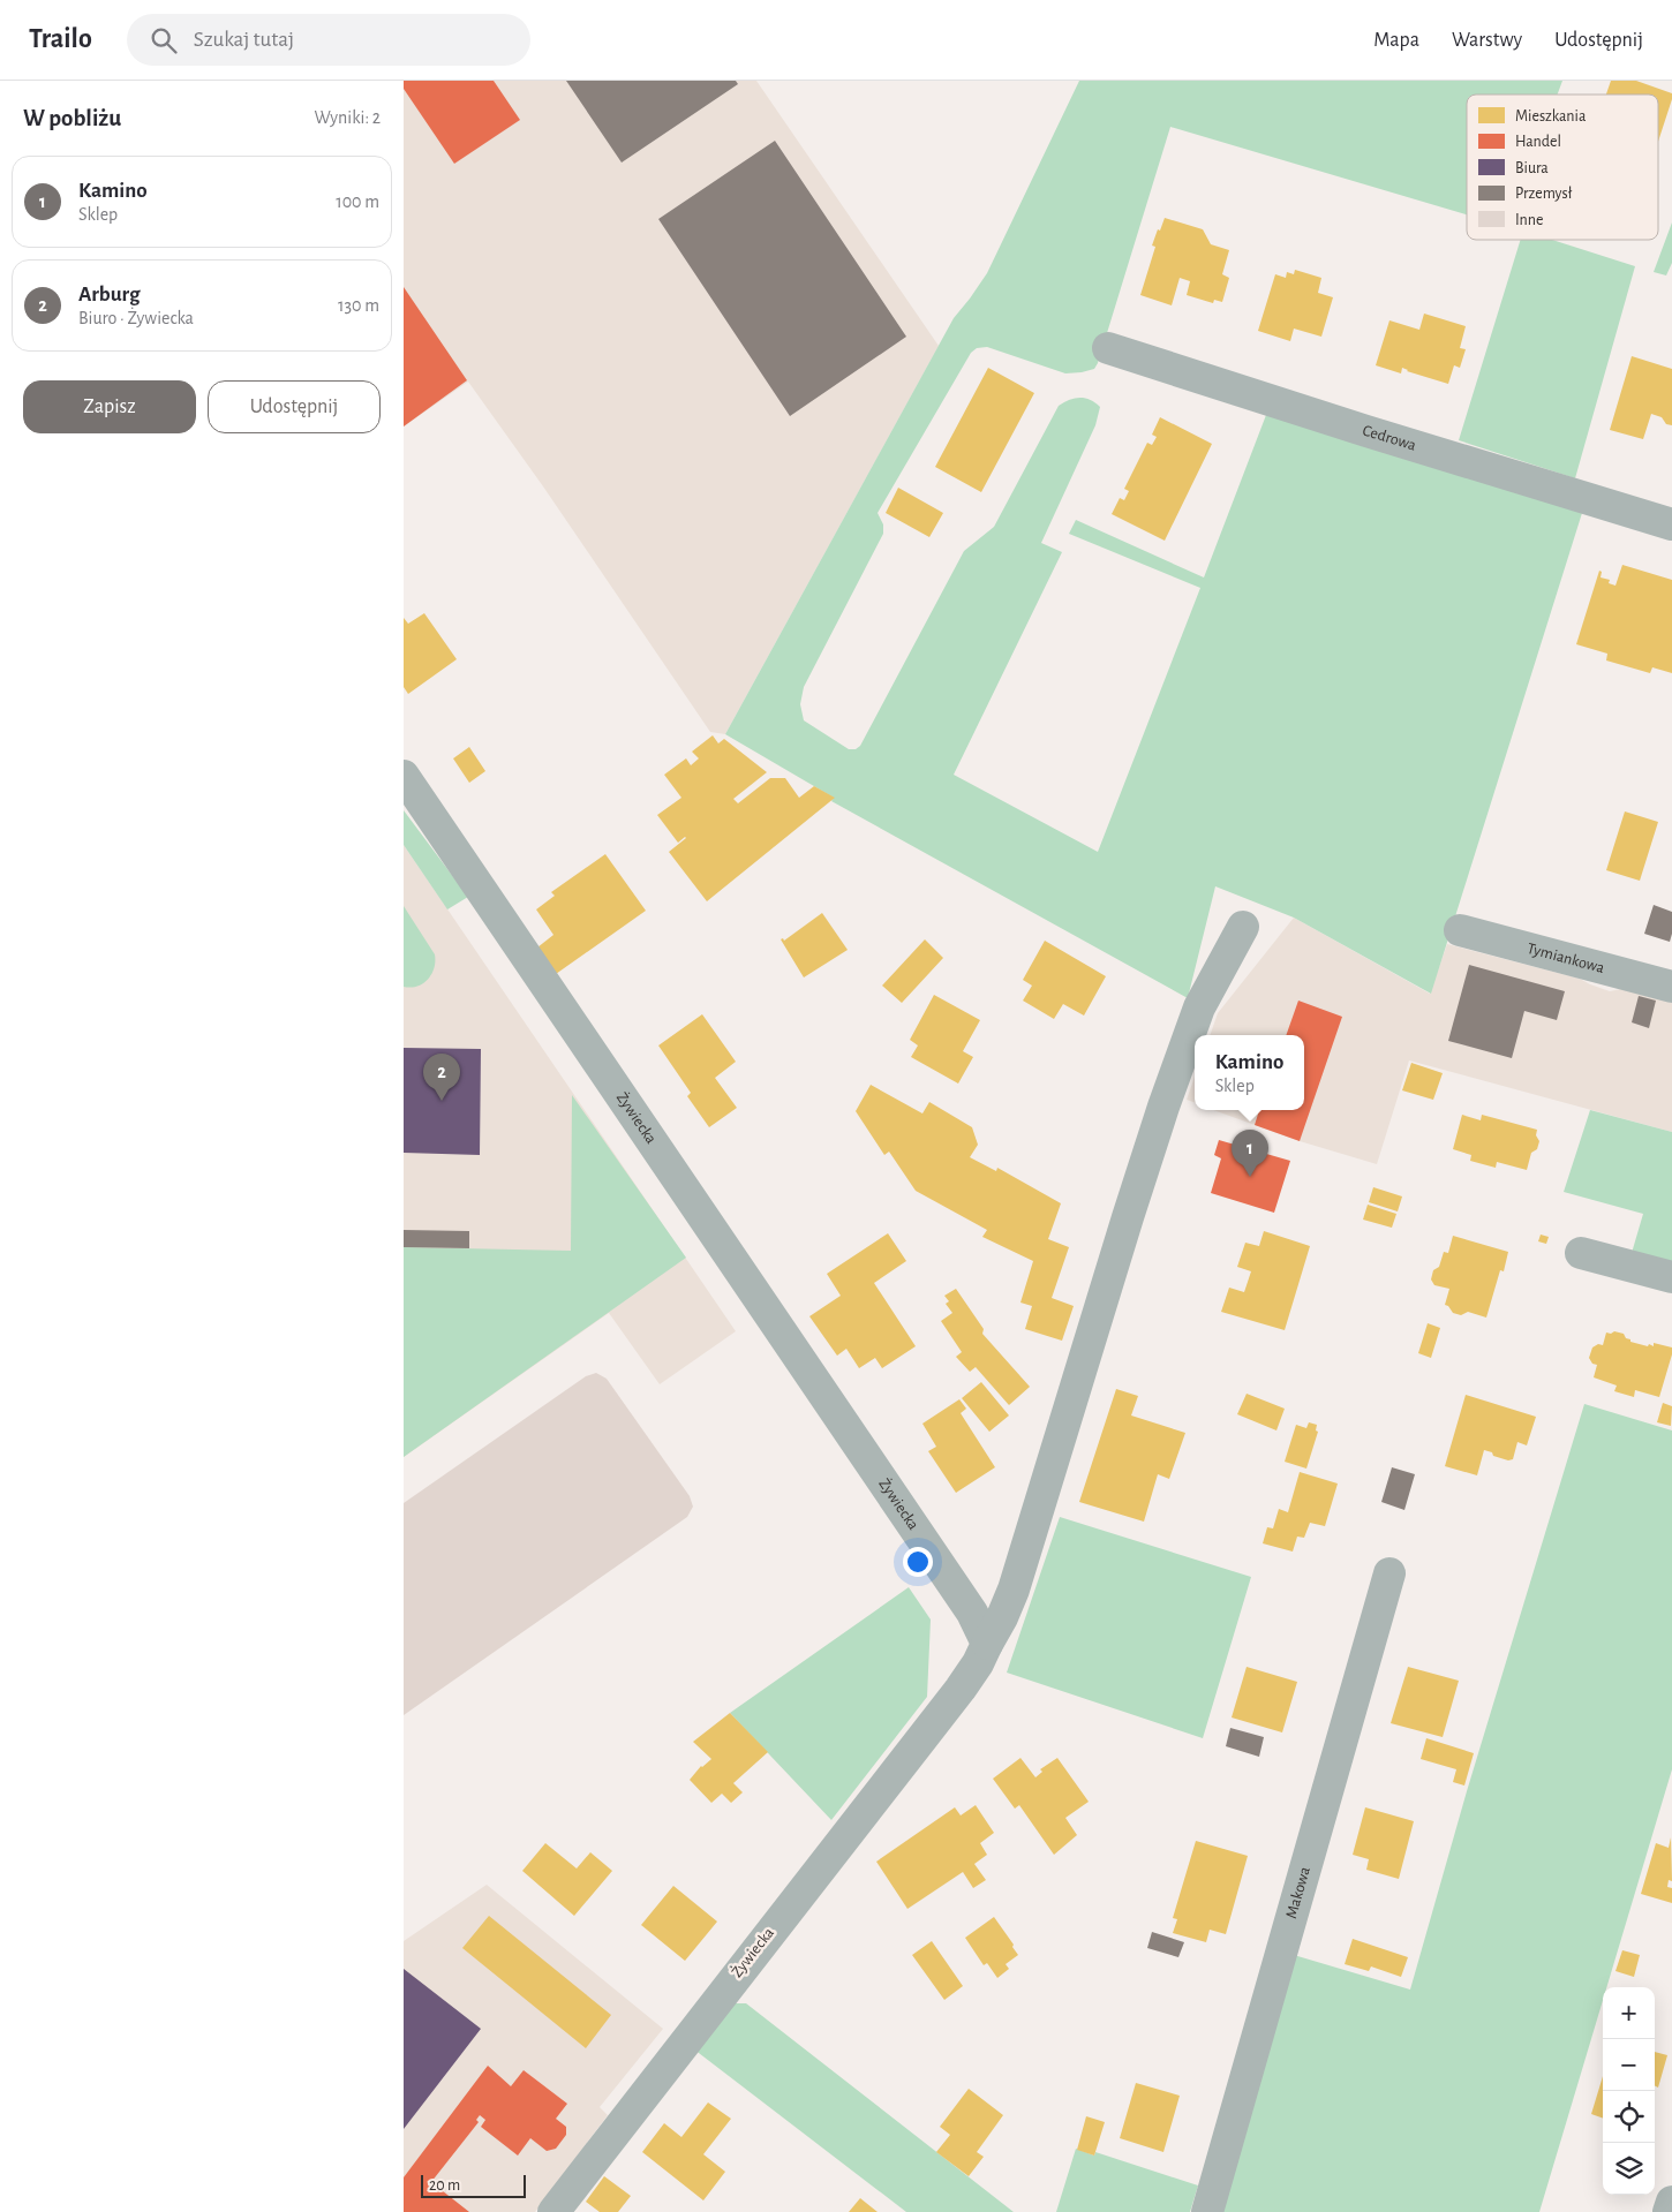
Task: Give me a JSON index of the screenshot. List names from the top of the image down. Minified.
{"streets":{"street":["Cedrowa","Tymiankowa","Żywiecka","Makowa"]},"legend":["Mieszkania","Handel","Biura","Przemysł","Inne"],"scale_bar":"20 m","page":{"header":"Trailo","search":"Szukaj tutaj","nav":["Mapa","Warstwy","Udostępnij"],"heading":["W pobliżu","Wyniki: 2"],"list":[{"mark":"1","name":"Kamino","note":"Sklep","value":"100 m"},{"mark":"2","name":"Arburg","note":"Biuro · Żywiecka","value":"130 m"}],"buttons":["Zapisz","Udostępnij"],"popup":["Kamino","Sklep"],"pins":["2","1"],"map_buttons":["+","−"],"scale":"20 m"}}
